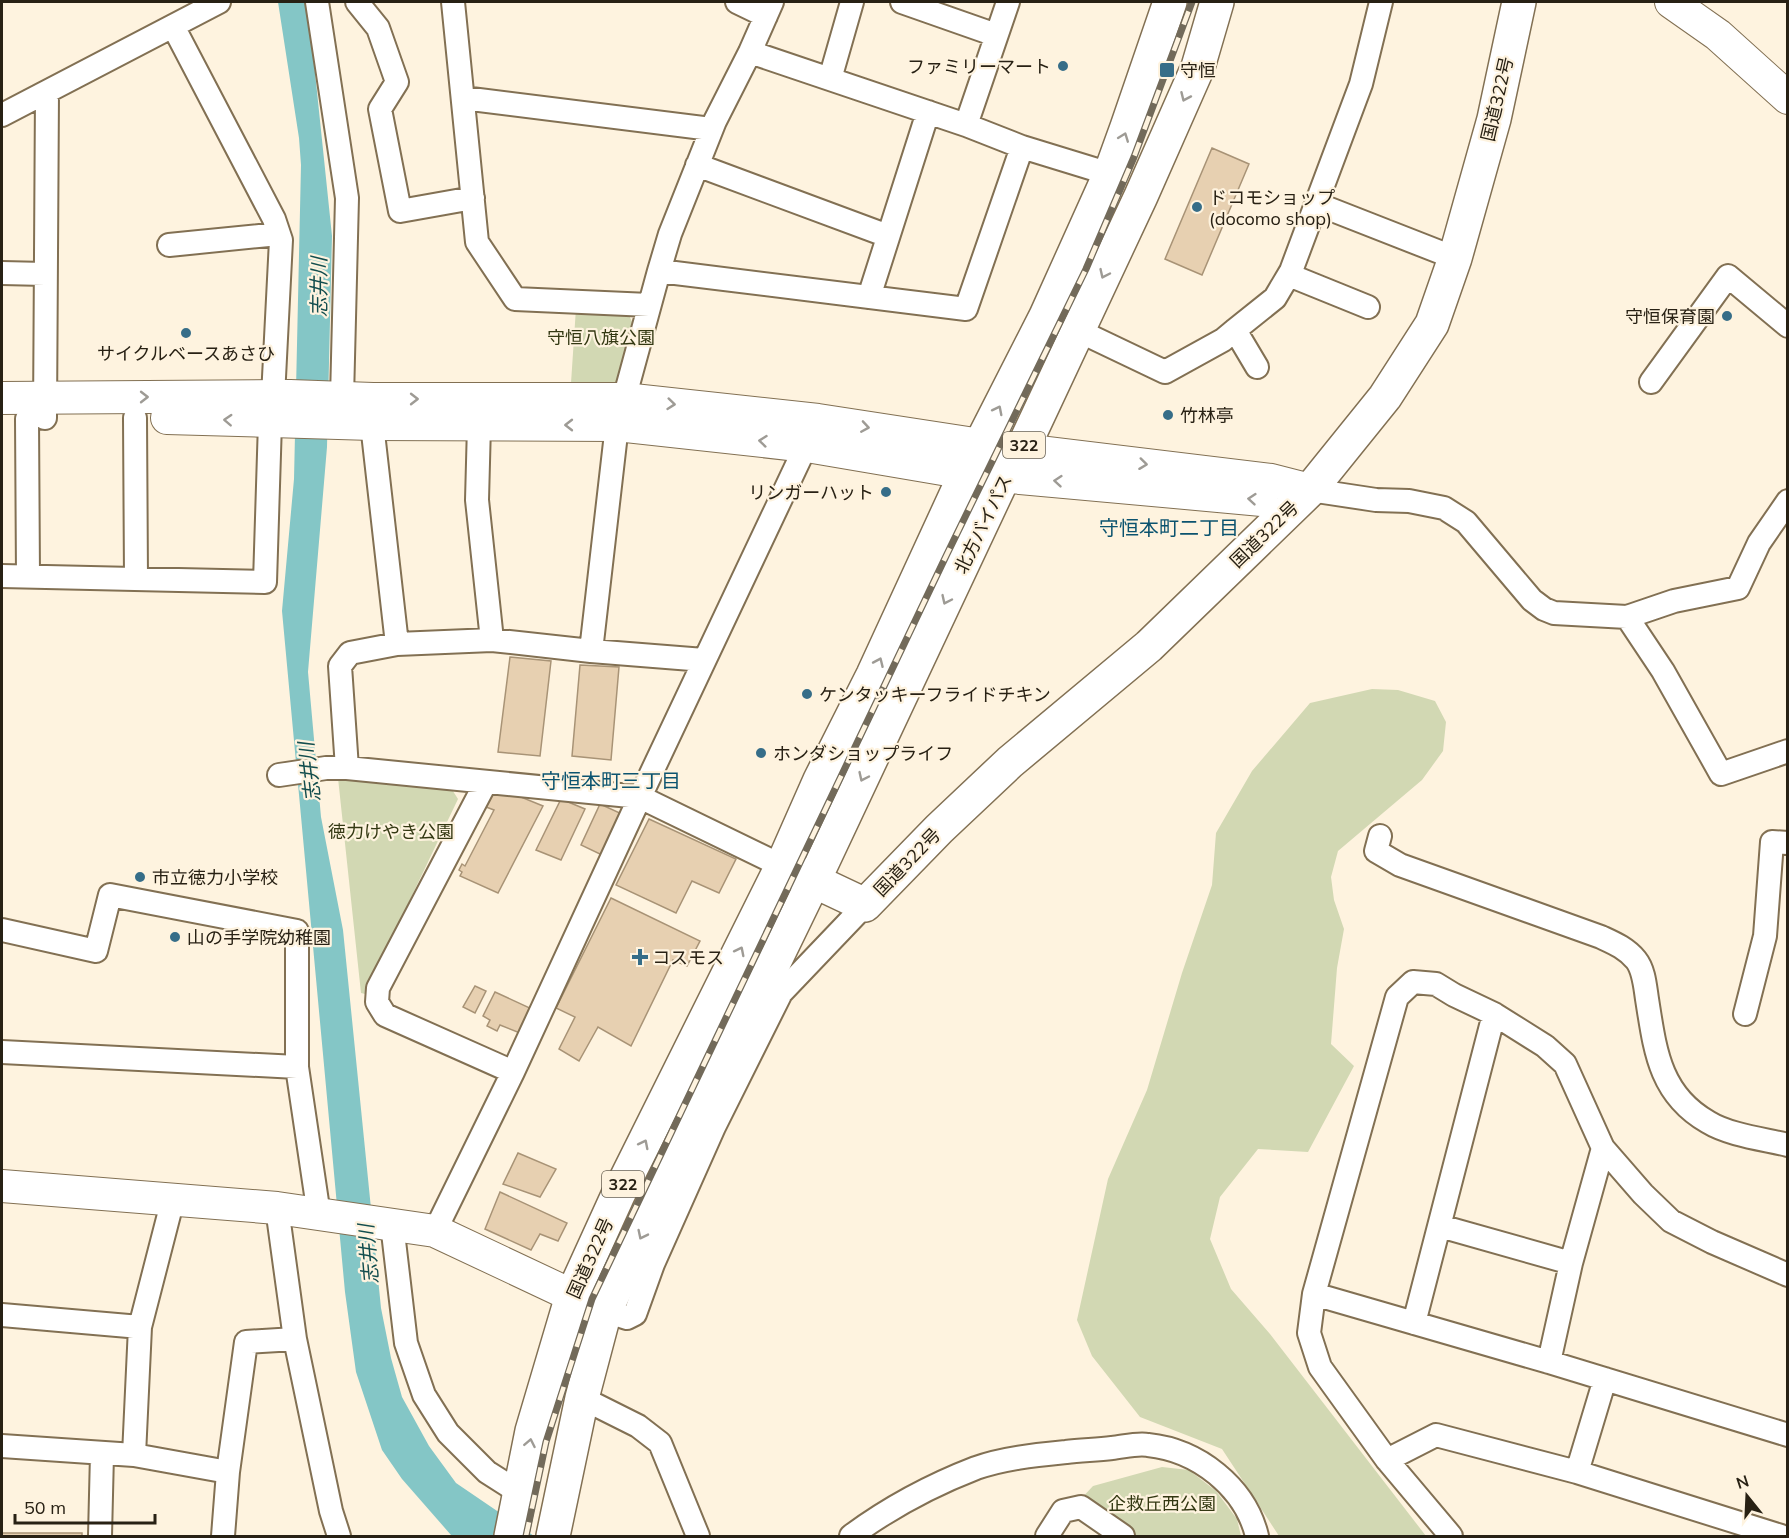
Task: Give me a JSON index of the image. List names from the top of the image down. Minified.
{"streets":{"highway":["国道322号","322","北方バイパス"]},"crossings":[["国道322号","北方バイパス"]],"districts":["守恒本町二丁目","守恒本町三丁目"],"water":["志井川"],"parks":["守恒八旗公園","徳力けやき公園","企救丘西公園"],"places":{"other":["ファミリーマート","ドコモショップ (docomo shop)","守恒保育園","サイクルベースあさひ","竹林亭","リンガーハット","ケンタッキーフライドチキン","ホンダショップライフ","市立徳力小学校","山の手学院幼稚園"],"transit":["守恒"],"health":["コスモス"]},"scale_bar":"50 m","north":"top"}
